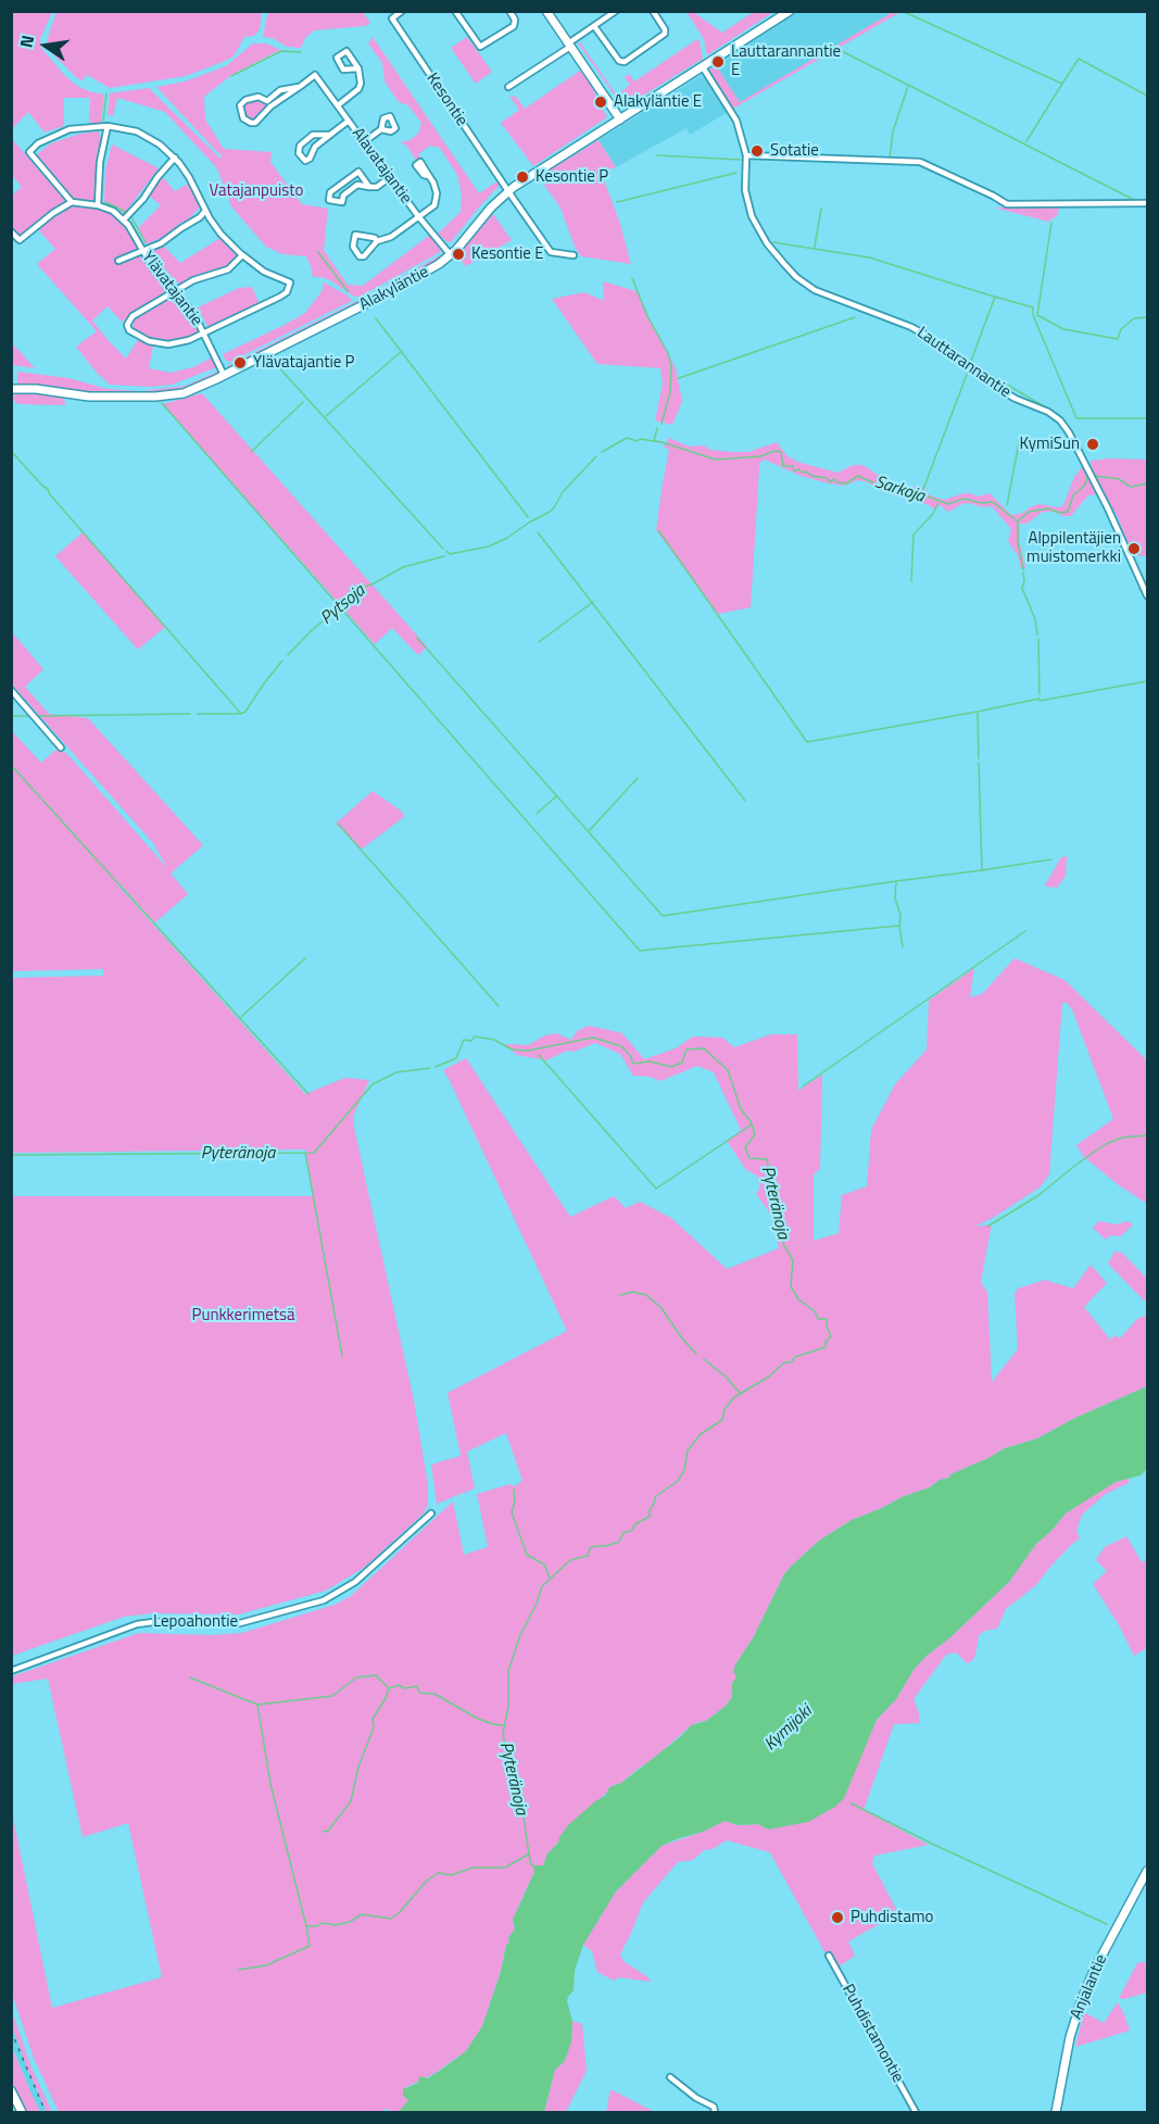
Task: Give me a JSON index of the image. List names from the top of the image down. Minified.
{"streets":{"street":["Kesontie","Alavatajantie","Ylävatajantie","Alakyläntie","Lauttarannantie","Lepoahontie","Anjalantie","Puhdistamontie"]},"crossings":[["Kesontie","Alakyläntie"],["Alavatajantie","Alakyläntie"],["Ylävatajantie","Alakyläntie"],["Alakyläntie","Lauttarannantie"]],"water":["Sarkoja","Pytsoja","Pyteränoja","Kymijoki"],"parks":["Vatajanpuisto","Punkkerimetsä"],"places":["Lauttarannantie E","Alakyläntie E","Sotatie","Kesontie P","Kesontie E","Ylävatajantie P","KymiSun","Alppilentäjien muistomerkki","Puhdistamo"],"north":"left"}
